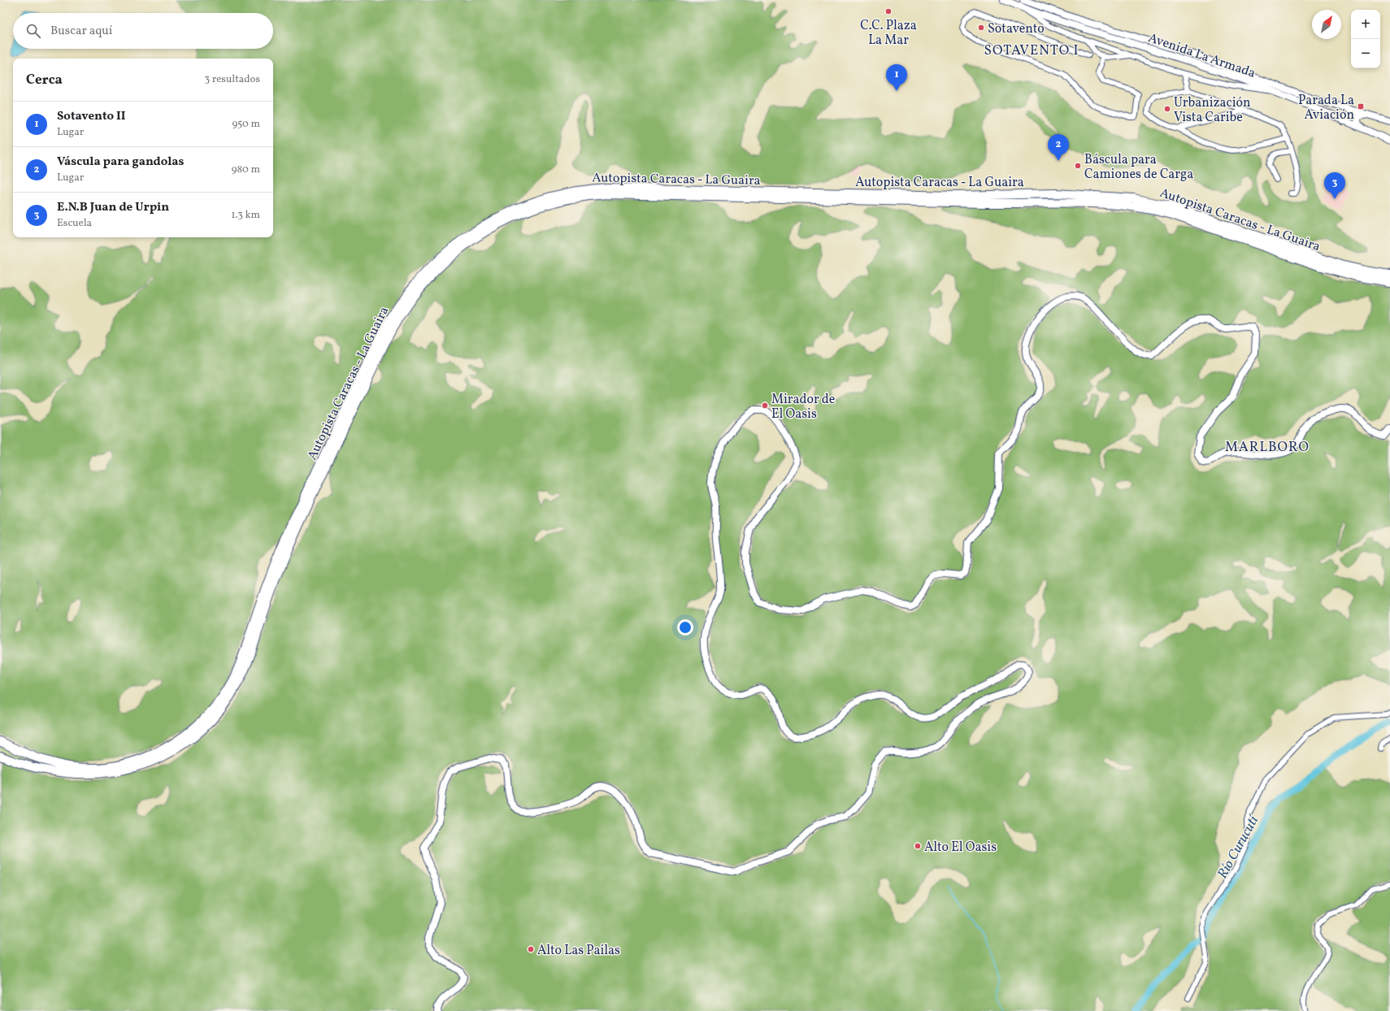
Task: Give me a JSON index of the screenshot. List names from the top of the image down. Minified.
{"streets":{"highway":["Autopista Caracas - La Guaira"],"main road":["Avenida La Armada"]},"districts":["SOTAVENTO I","MARLBORO"],"water":["Río Curucutí"],"places":{"other":["C.C. Plaza La Mar","Sotavento","Urbanización Vista Caribe","Báscula para Camiones de Carga","Mirador de El Oasis","Alto El Oasis","Alto Las Pailas"],"transit":["Parada La Aviación"]},"north":"top right","page":{"map_buttons":["+","−"],"search":"Buscar aquí","heading":["Cerca","3 resultados"],"pins":["1","2","3"],"list":[{"mark":"1","name":"Sotavento II","note":"Lugar","value":"950 m"},{"mark":"2","name":"Váscula para gandolas","note":"Lugar","value":"980 m"},{"mark":"3","name":"E.N.B Juan de Urpin","note":"Escuela","value":"1.3 km"}]}}
